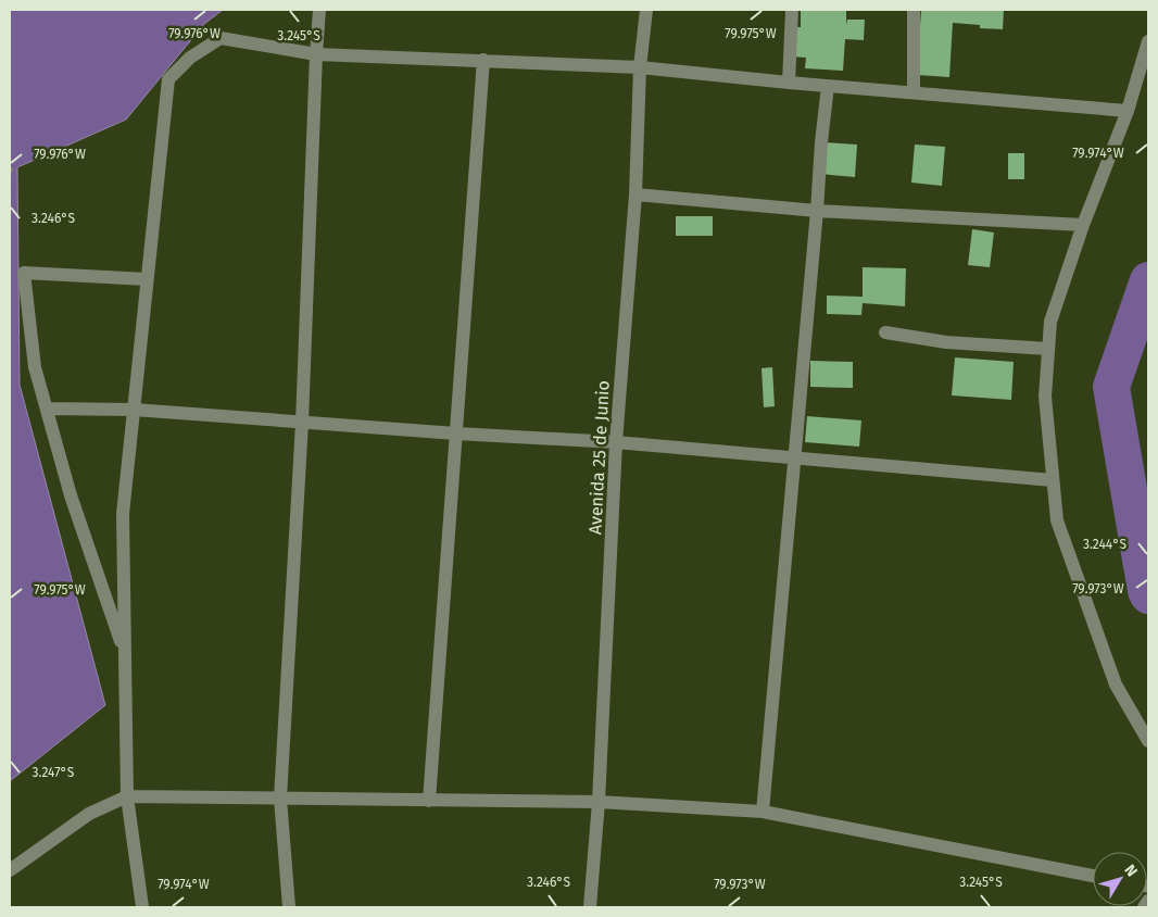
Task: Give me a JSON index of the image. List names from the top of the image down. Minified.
{"streets":{"street":["Avenida 25 de Junio"]},"north":"top right","coordinates":["79.976°W","79.975°W","3.245°S","79.974°W","3.246°S","3.244°S","79.973°W","3.247°S"]}
